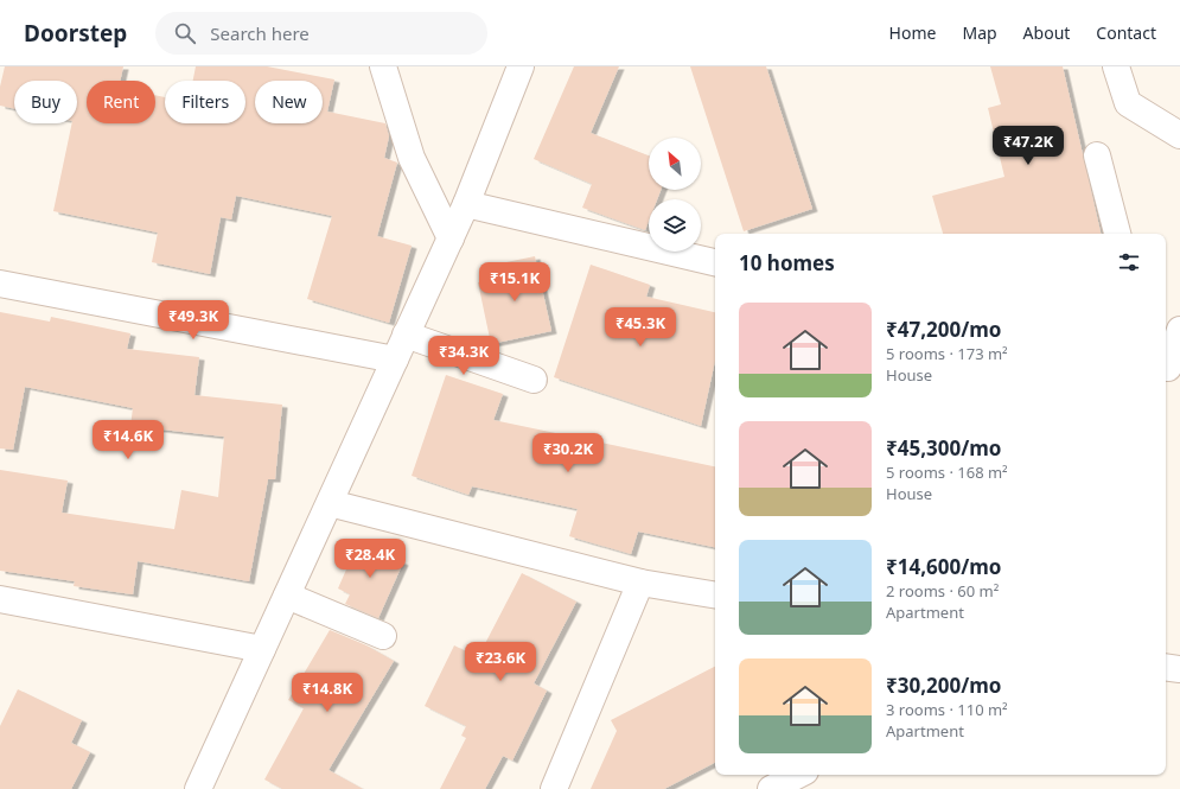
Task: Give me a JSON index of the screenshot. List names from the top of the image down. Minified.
{"north":"top left","page":{"header":"Doorstep","search":"Search here","nav":["Home","Map","About","Contact"],"chip":["Buy","Rent","Filters","New"],"price":["₹47.2K","₹15.1K","₹49.3K","₹45.3K","₹34.3K","₹14.6K","₹30.2K","₹28.4K","₹23.6K","₹14.8K"],"heading":"10 homes","list":[{"name":"₹47,200/mo","note":"5 rooms · 173 m² · House"},{"name":"₹45,300/mo","note":"5 rooms · 168 m² · House"},{"name":"₹14,600/mo","note":"2 rooms · 60 m² · Apartment"},{"name":"₹30,200/mo","note":"3 rooms · 110 m² · Apartment"}]}}
